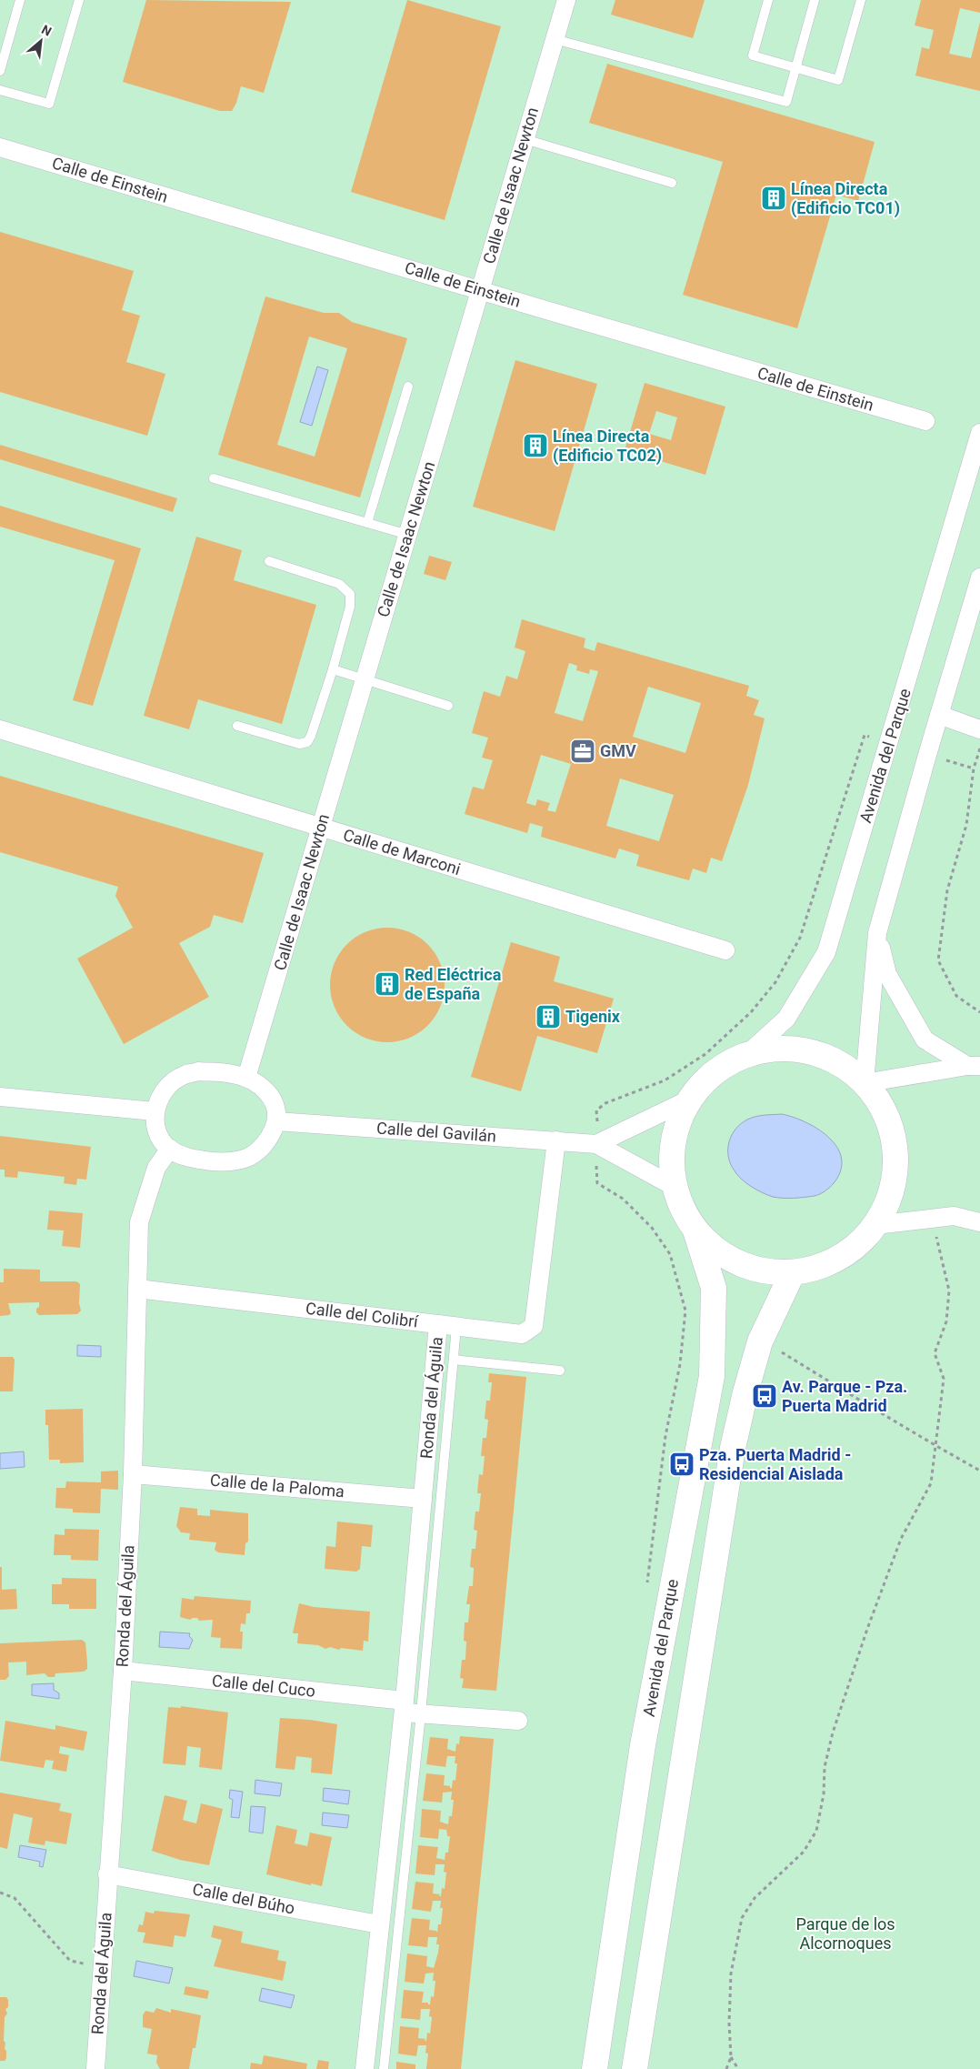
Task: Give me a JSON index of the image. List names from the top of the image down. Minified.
{"streets":{"street":["Calle de Einstein","Calle de Isaac Newton","Avenida del Parque","Calle de Marconi","Calle del Gavilán","Calle del Colibrí","Ronda del Águila","Calle de la Paloma","Calle del Cuco","Calle del Búho"]},"crossings":[["Calle de Einstein","Calle de Isaac Newton"],["Calle de Isaac Newton","Calle de Marconi"],["Calle de Isaac Newton","Calle del Gavilán"],["Calle de Isaac Newton","Ronda del Águila"],["Calle del Gavilán","Calle del Colibrí"],["Calle del Gavilán","Ronda del Águila"],["Calle del Colibrí","Ronda del Águila"],["Ronda del Águila","Calle de la Paloma"],["Ronda del Águila","Calle del Cuco"],["Ronda del Águila","Calle del Búho"]],"parks":["Parque de los Alcornoques"],"places":{"building":["Línea Directa (Edificio TC01)","Línea Directa (Edificio TC02)","Red Eléctrica de España","Tigenix"],"office":["GMV"],"bus stop":["Av. Parque - Pza. Puerta Madrid","Pza. Puerta Madrid - Residencial Aislada"]},"north":"top right"}
